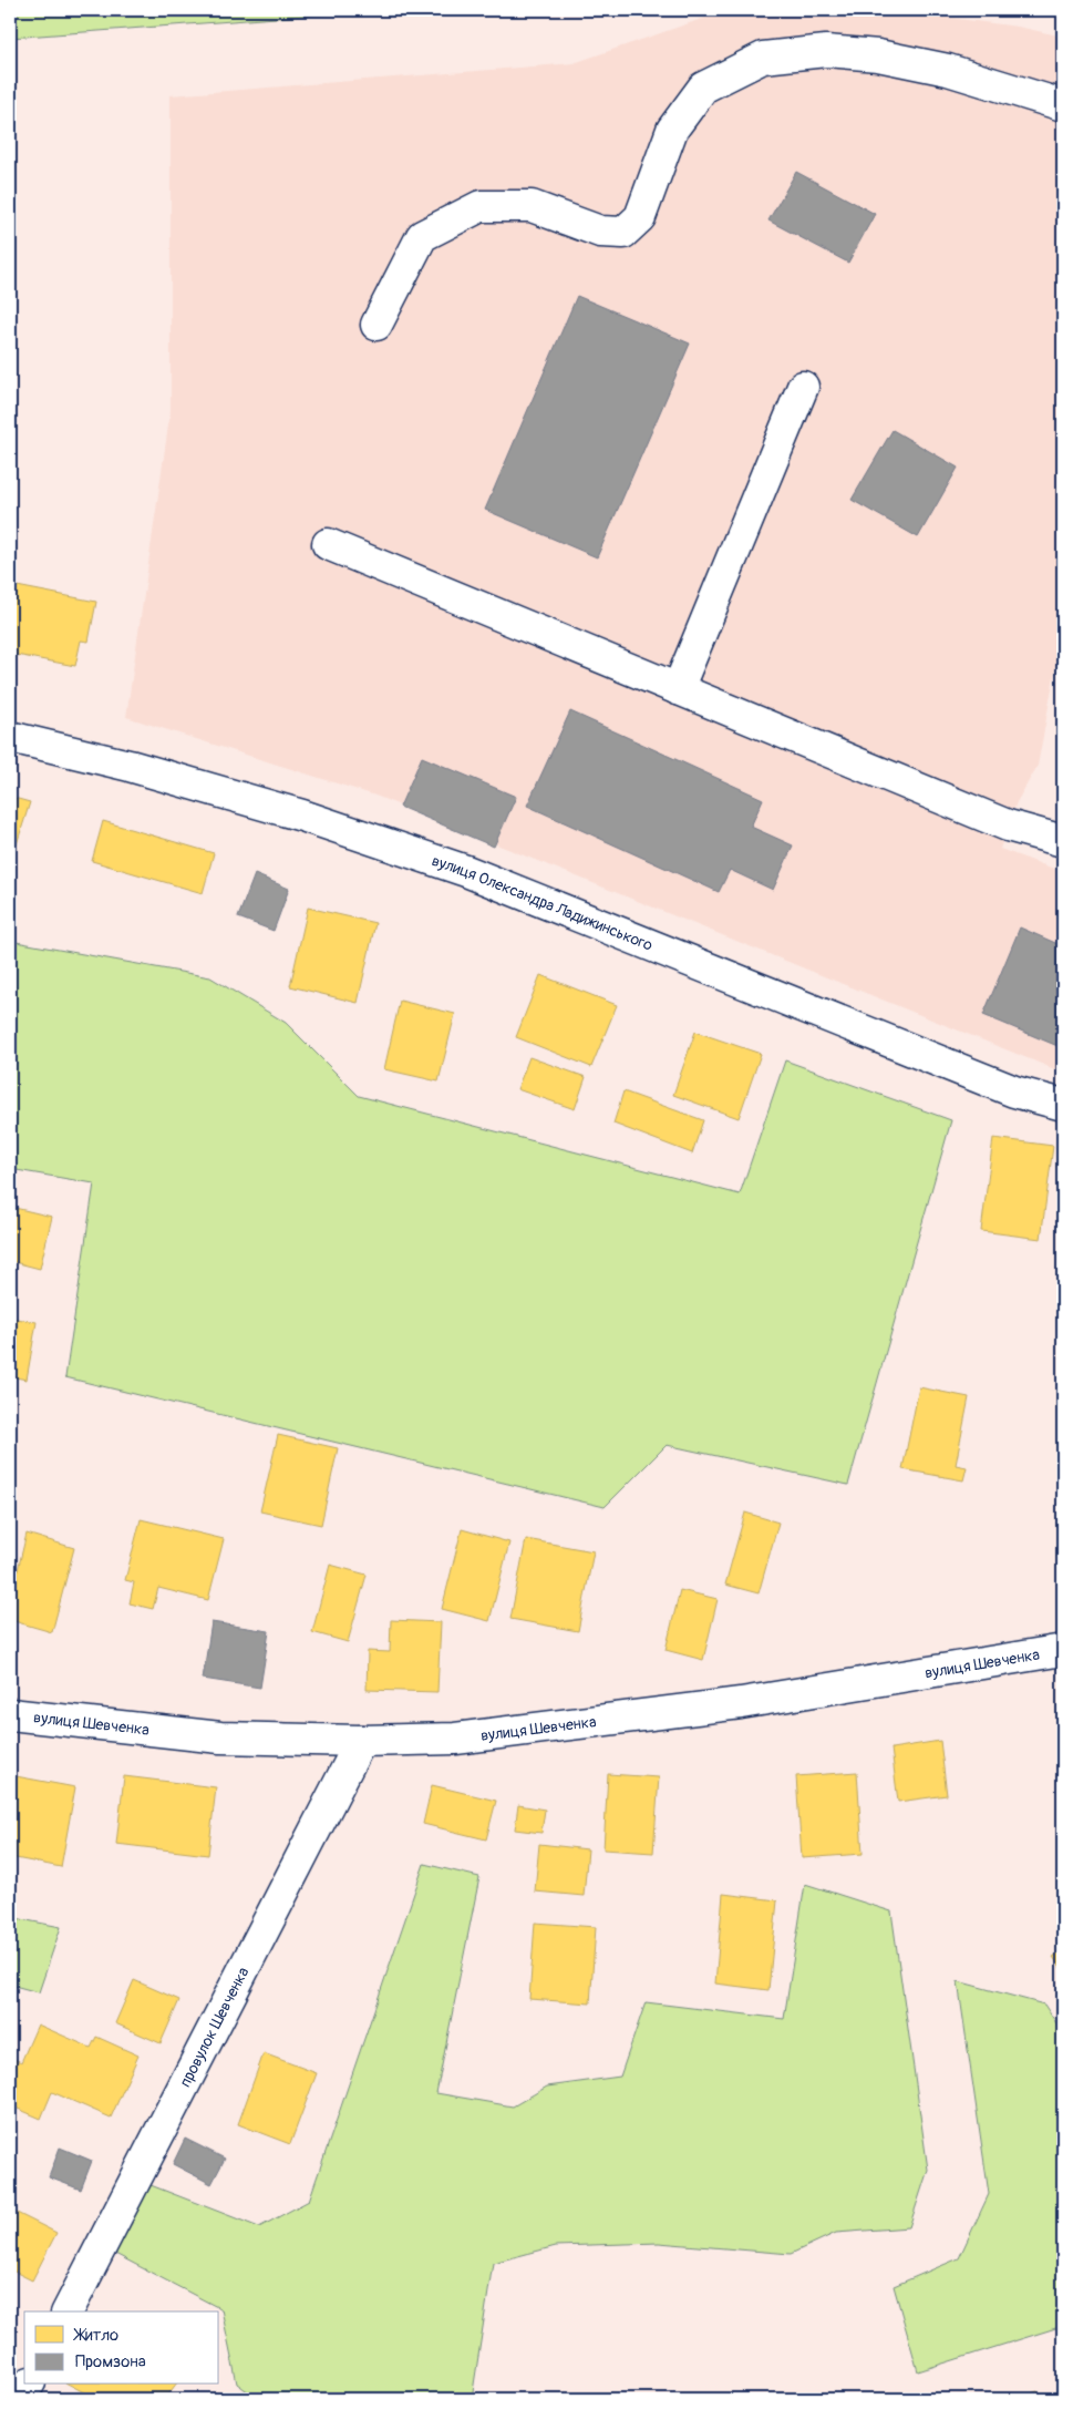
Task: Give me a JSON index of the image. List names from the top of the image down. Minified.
{"streets":{"street":["вулиця Олександра Ладижинського","вулиця Шевченка","провулок Шевченка"]},"crossings":[["вулиця Шевченка","провулок Шевченка"]],"legend":["Житло","Промзона"]}
